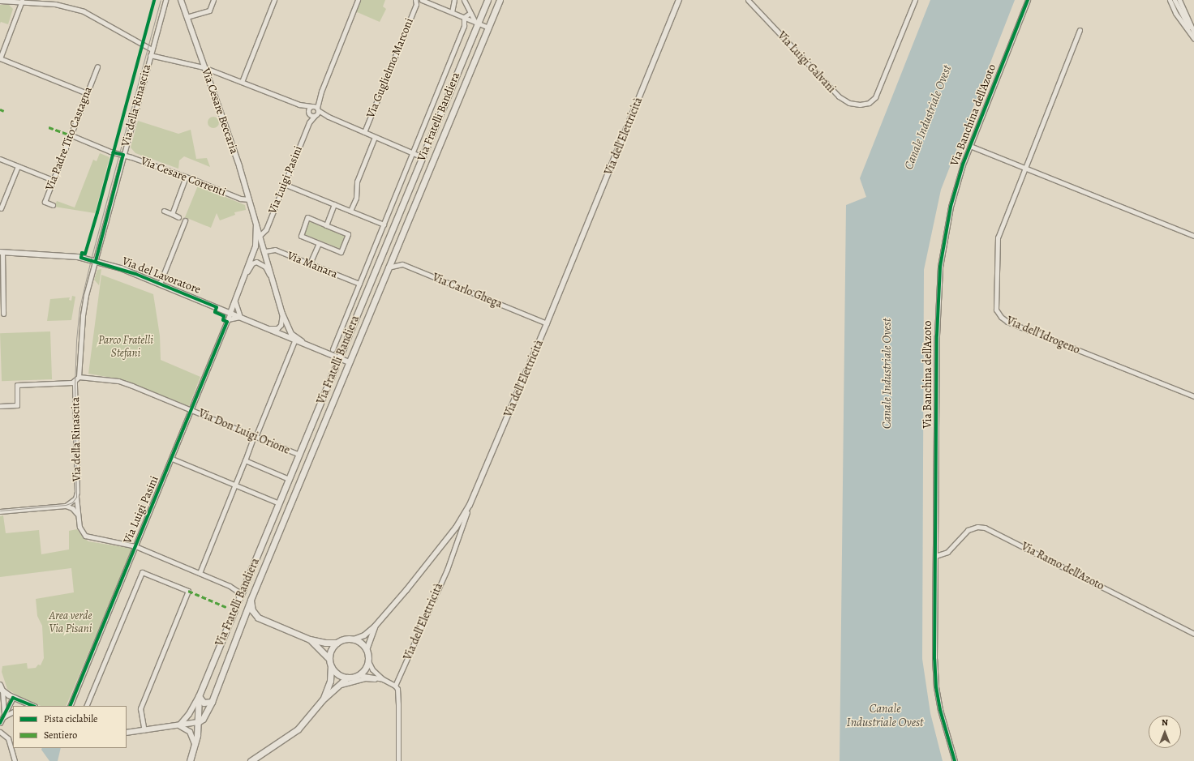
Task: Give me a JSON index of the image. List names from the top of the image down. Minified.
{"streets":{"main road":["Via Fratelli Bandiera"],"street":["Via Luigi Galvani","Via Guglielmo Marconi","Via della Rinascita","Via Cesare Beccaria","Via Banchina dell'Azoto","Via dell'Elettricità","Via Padre Tito Castagna","Via Cesare Correnti","Via Luigi Pasini","Via Manara","Via del Lavoratore","Via Carlo Ghega","Via dell'Idrogeno","Via Don Luigi Orione","Via Ramo dell'Azoto"]},"crossings":[["Via della Rinascita","Via Fratelli Bandiera"],["Via della Rinascita","Via Cesare Correnti"],["Via della Rinascita","Via Luigi Pasini"],["Via della Rinascita","Via del Lavoratore"],["Via della Rinascita","Via Don Luigi Orione"],["Via Cesare Beccaria","Via Cesare Correnti"],["Via Cesare Beccaria","Via Luigi Pasini"],["Via Cesare Beccaria","Via Manara"],["Via Cesare Beccaria","Via del Lavoratore"],["Via Banchina dell'Azoto","Via Ramo dell'Azoto"],["Via Fratelli Bandiera","Via Manara"],["Via Fratelli Bandiera","Via del Lavoratore"],["Via Fratelli Bandiera","Via Carlo Ghega"],["Via Fratelli Bandiera","Via Don Luigi Orione"],["Via dell'Elettricità","Via Carlo Ghega"],["Via Padre Tito Castagna","Via Cesare Correnti"],["Via Luigi Pasini","Via del Lavoratore"],["Via Luigi Pasini","Via Don Luigi Orione"]],"water":["Canale Industriale Ovest"],"parks":["Parco Fratelli Stefani","Area verde Via Pisani"],"legend":["Pista ciclabile","Sentiero"],"north":"top"}
